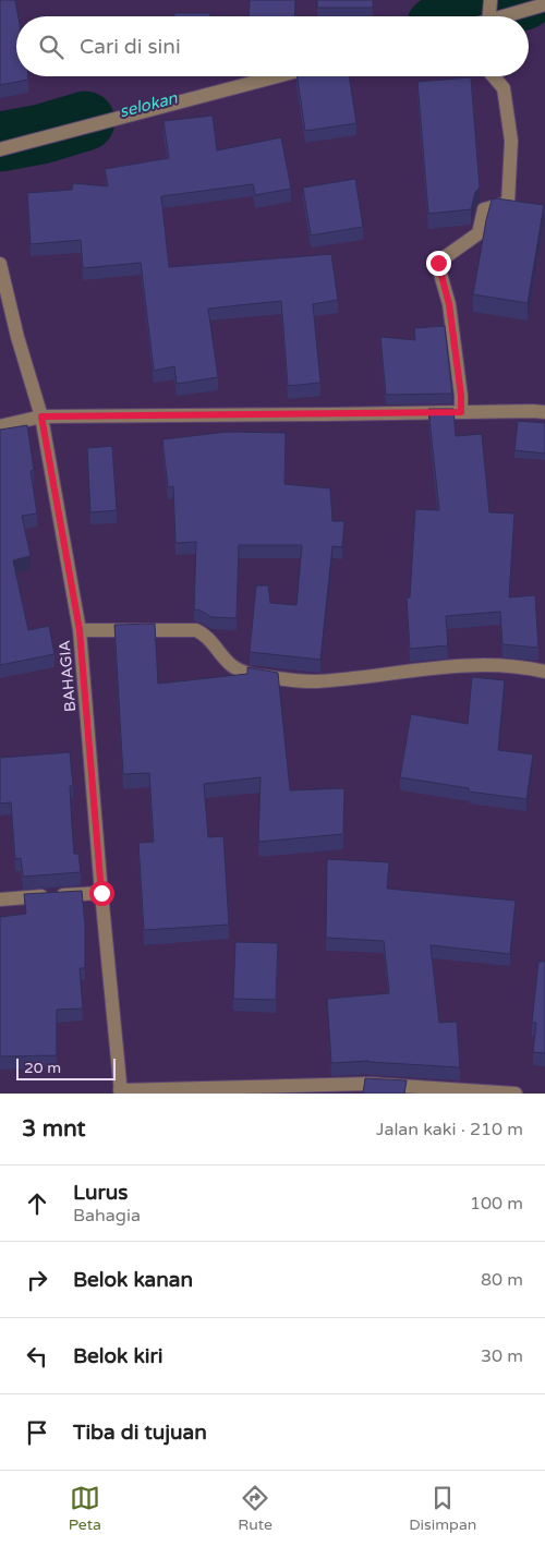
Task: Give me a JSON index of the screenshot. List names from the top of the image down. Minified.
{"streets":{"street":["BAHAGIA"]},"water":["selokan"],"scale_bar":"20 m","page":{"search":"Cari di sini","scale":"20 m","heading":["3 mnt","Jalan kaki · 210 m"],"list":[["Lurus","Bahagia","100 m"],["Belok kanan","80 m"],["Belok kiri","30 m"],"Tiba di tujuan"],"nav":["Peta","Rute","Disimpan"]}}
